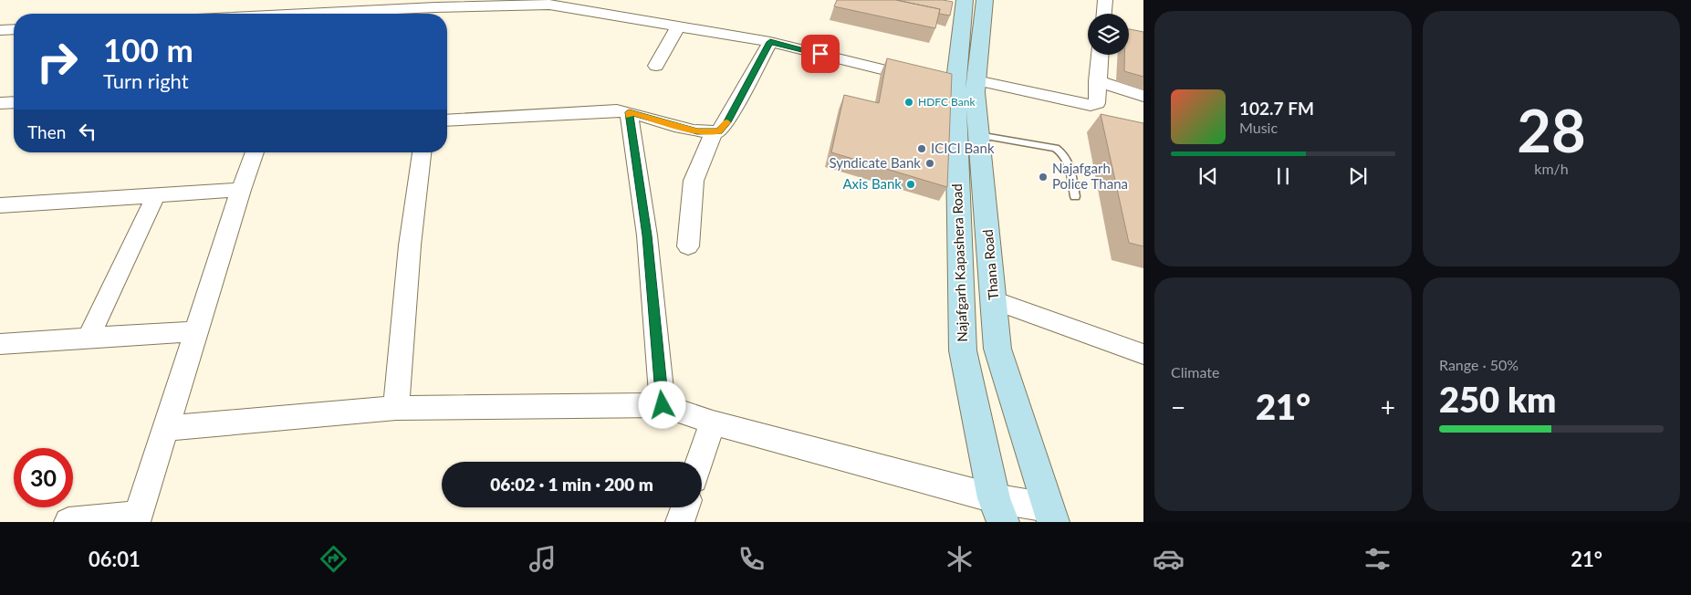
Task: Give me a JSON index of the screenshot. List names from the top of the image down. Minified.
{"streets":{"main road":["Najafgarh Kapashera Road","Thana Road"]},"crossings":[["Najafgarh Kapashera Road","Thana Road"]],"places":["HDFC Bank","ICICI Bank","Syndicate Bank","Najafgarh Police Thana","Axis Bank"],"page":{"tile":[["28","km/h"],"Climate",["Range · 50%","250 km"]],"turn":["100 m","Turn right"],"song":["102.7 FM","Music"],"then":"Then","heat":["−","21°","+"],"limit":"30","trip":"06:02 · 1 min · 200 m","tabs":["06:01","21°"]}}
